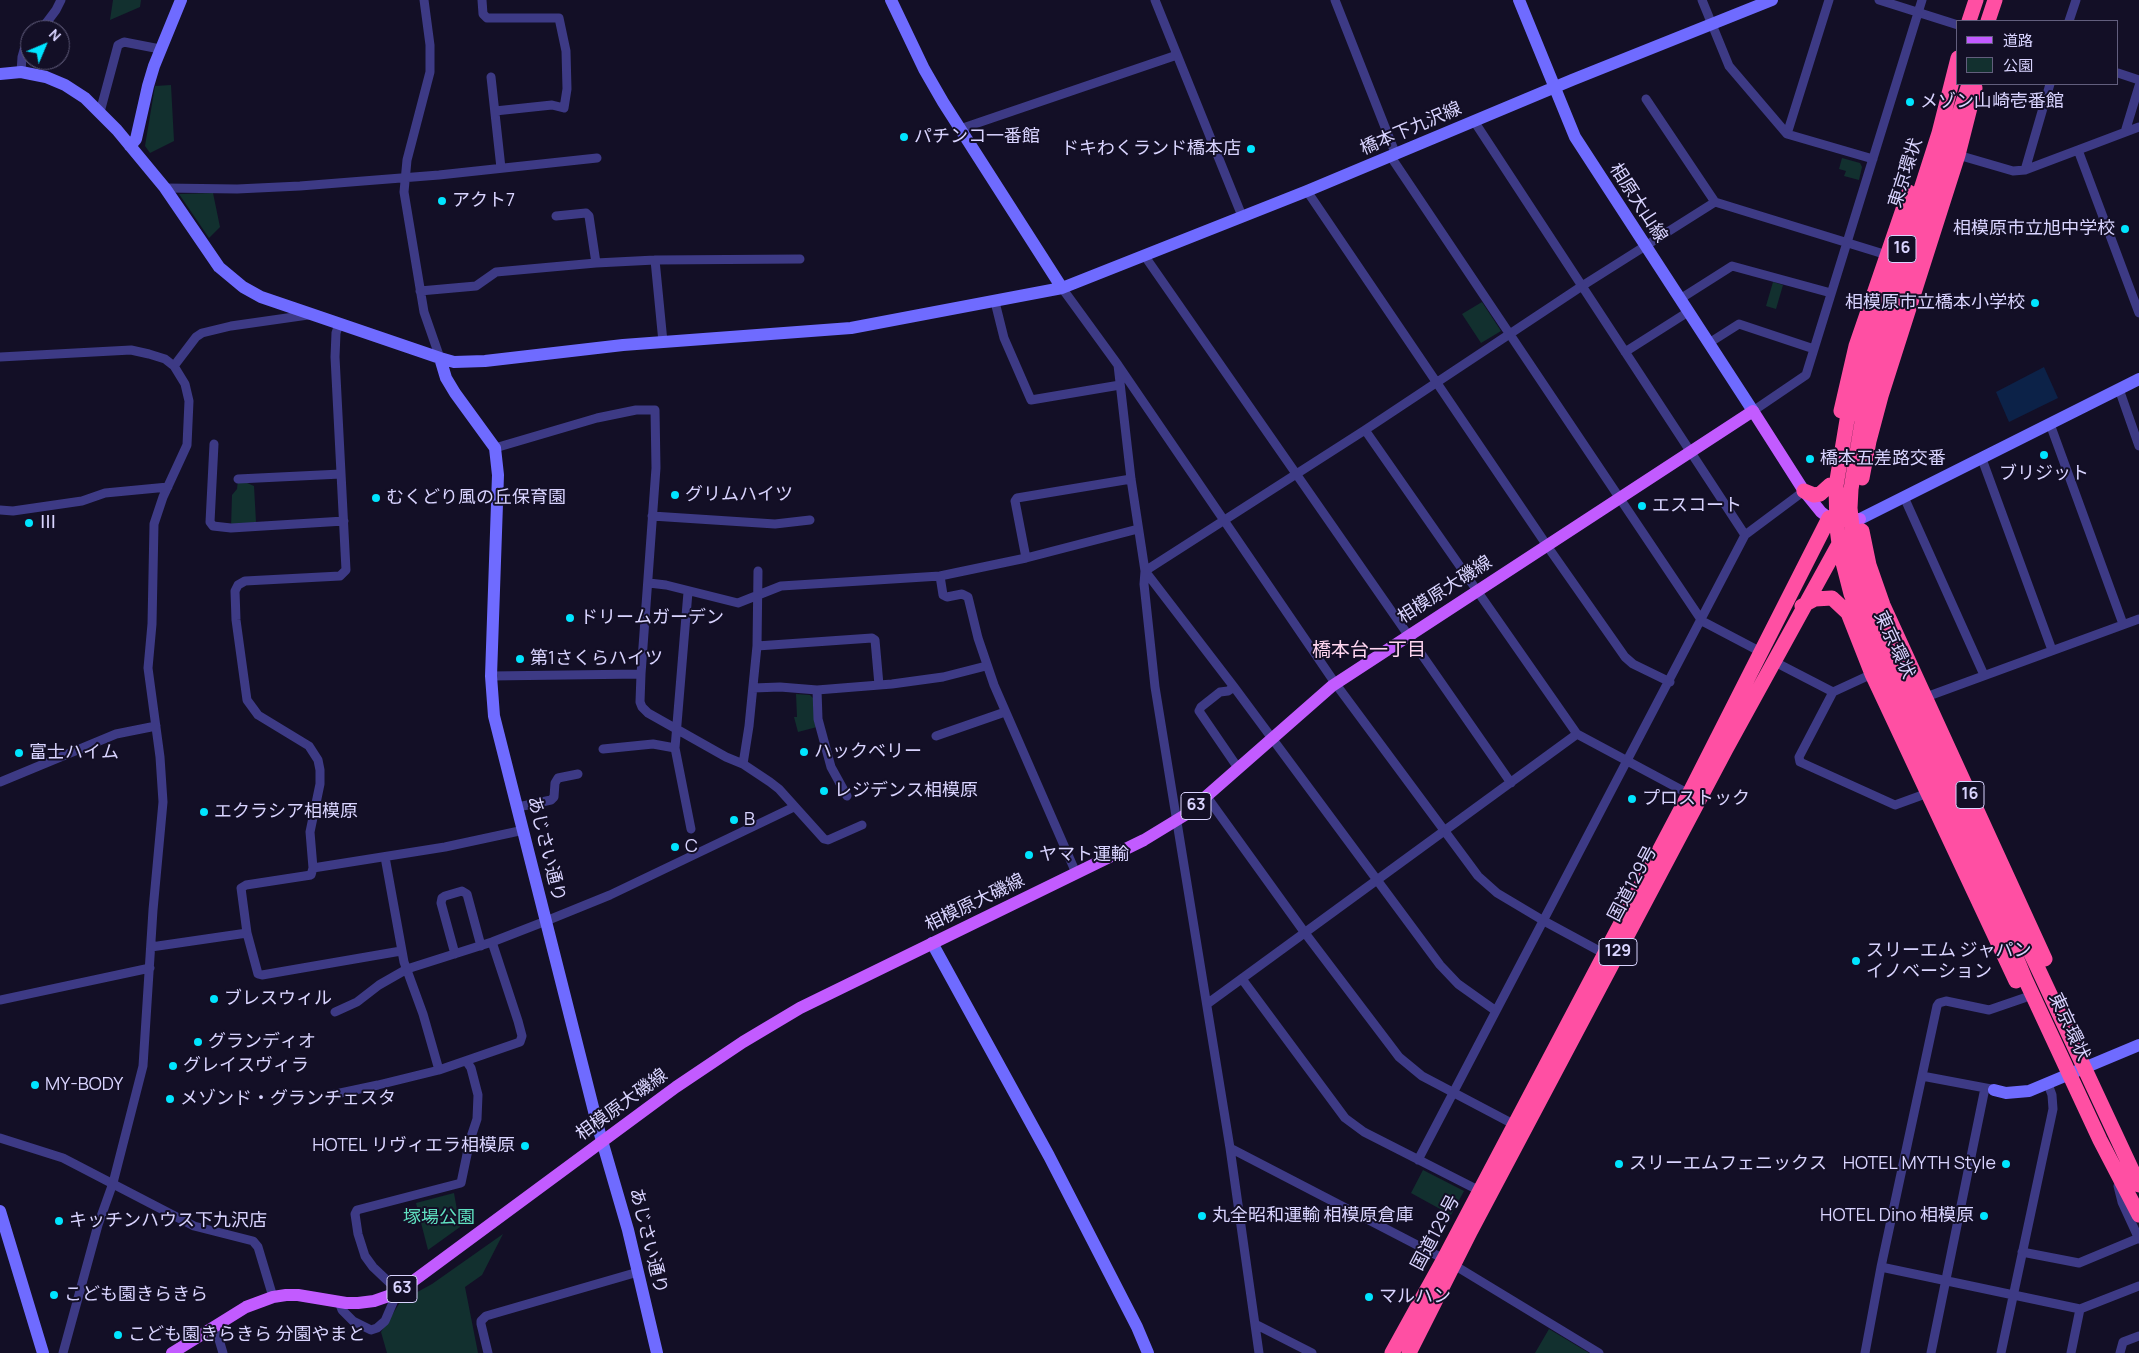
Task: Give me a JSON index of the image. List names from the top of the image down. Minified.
{"streets":{"highway":["東京環状","16","国道129号","129"],"main road":["相模原大磯線","63"],"street":["橋本下九沢線","相原大山線","あじさい通り"]},"crossings":[["橋本下九沢線","相原大山線"],["橋本下九沢線","あじさい通り"],["東京環状","16"],["相原大山線","相模原大磯線"],["16","国道129号"],["相模原大磯線","あじさい通り"]],"districts":["橋本台一丁目"],"parks":["塚場公園"],"places":["メゾン山崎壱番館","パチンコ一番館","ドキわくランド橋本店","アクト7","相模原市立旭中学校","相模原市立橋本小学校","ブリジット","橋本五差路交番","グリムハイツ","むくどり風の丘保育園","エスコート","Ⅲ","ドリームガーデン","第1さくらハイツ","ハックベリー","富士ハイム","レジデンス相模原","プロストック","エクラシア相模原","B","C","ヤマト運輸","スリーエム ジャパン イノベーション","ブレスウィル","グランディオ","グレイスヴィラ","MY-BODY","メゾンド・グランチェスタ","HOTEL リヴィエラ相模原","スリーエムフェニックス","HOTEL MYTH Style","丸全昭和運輸 相模原倉庫","HOTEL Dino 相模原","キッチンハウス下九沢店","こども園きらきら","マルハン","こども園きらきら 分園やまと"],"legend":["道路","公園"],"north":"top right"}
